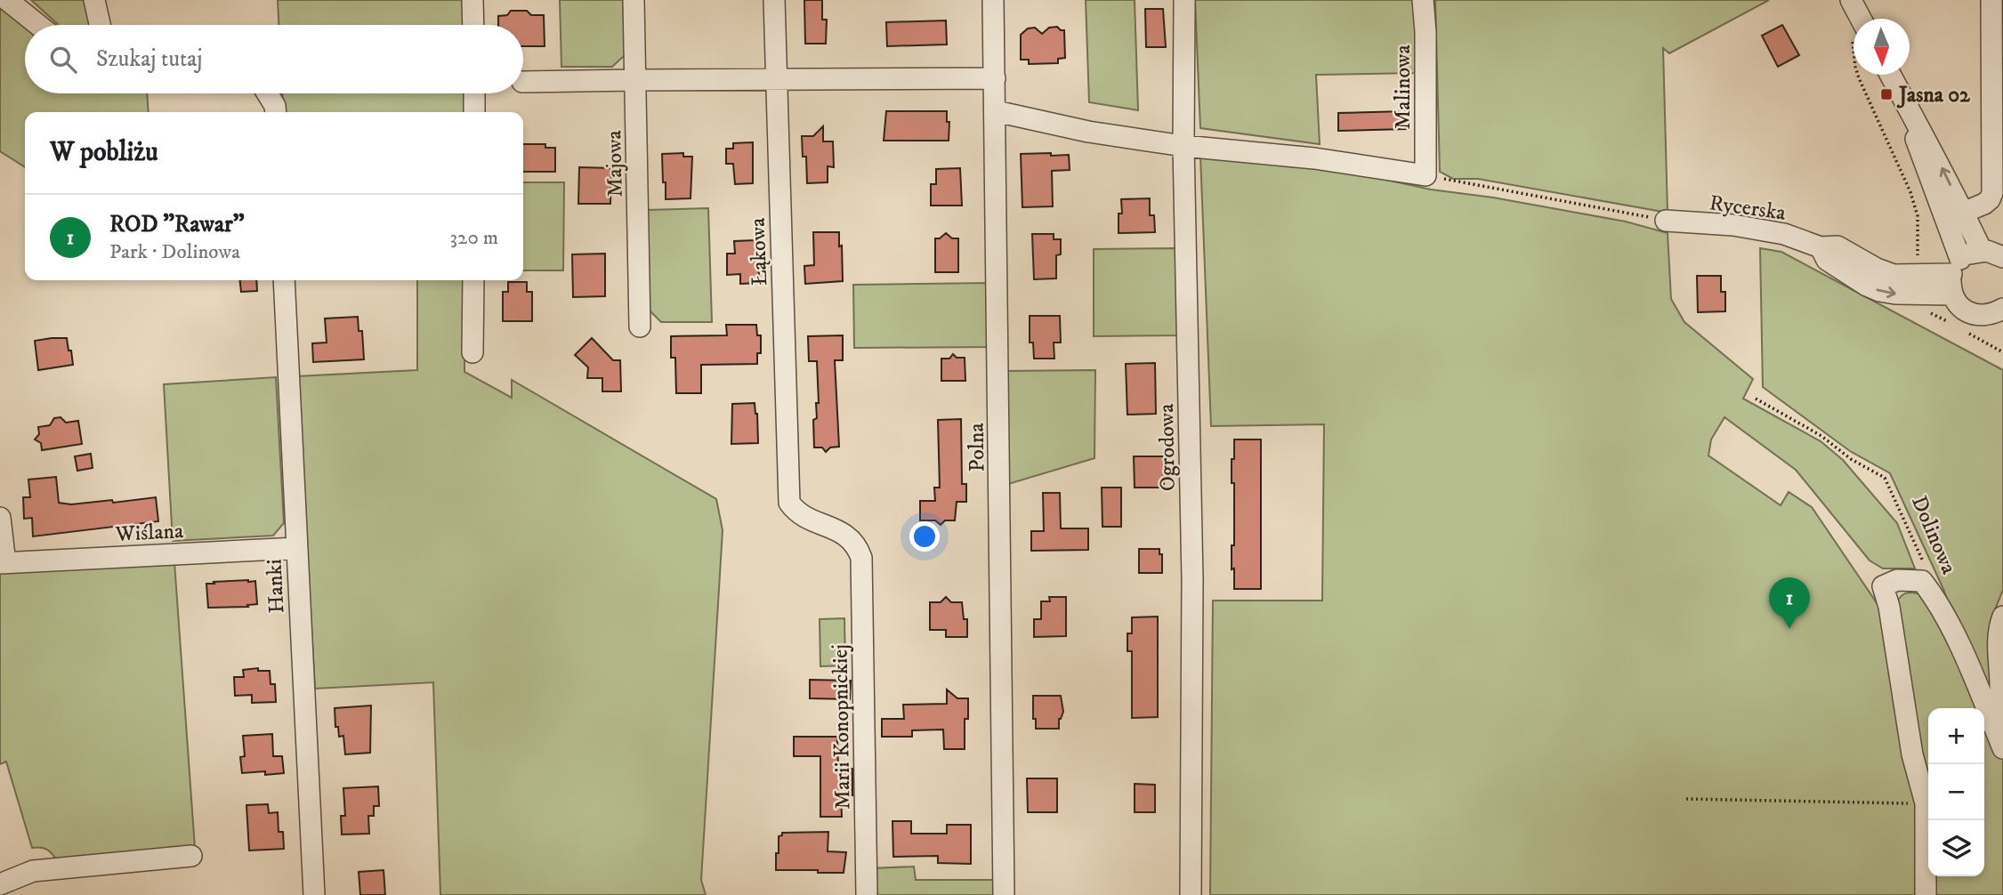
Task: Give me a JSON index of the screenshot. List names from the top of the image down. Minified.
{"streets":{"street":["Malinowa","Majowa","Rycerska","Łąkowa","Polna","Ogrodowa","Wiślana","Dolinowa","Hanki","Marii Konopnickiej"]},"crossings":[["Łąkowa","Marii Konopnickiej"],["Wiślana","Hanki"]],"places":{"transit":["Jasna 02"]},"north":"bottom","page":{"search":"Szukaj tutaj","heading":"W pobliżu","list":[{"mark":"1","name":"ROD \"Rawar\"","note":"Park · Dolinowa","value":"320 m"}],"pins":"1","map_buttons":["+","−"]}}
